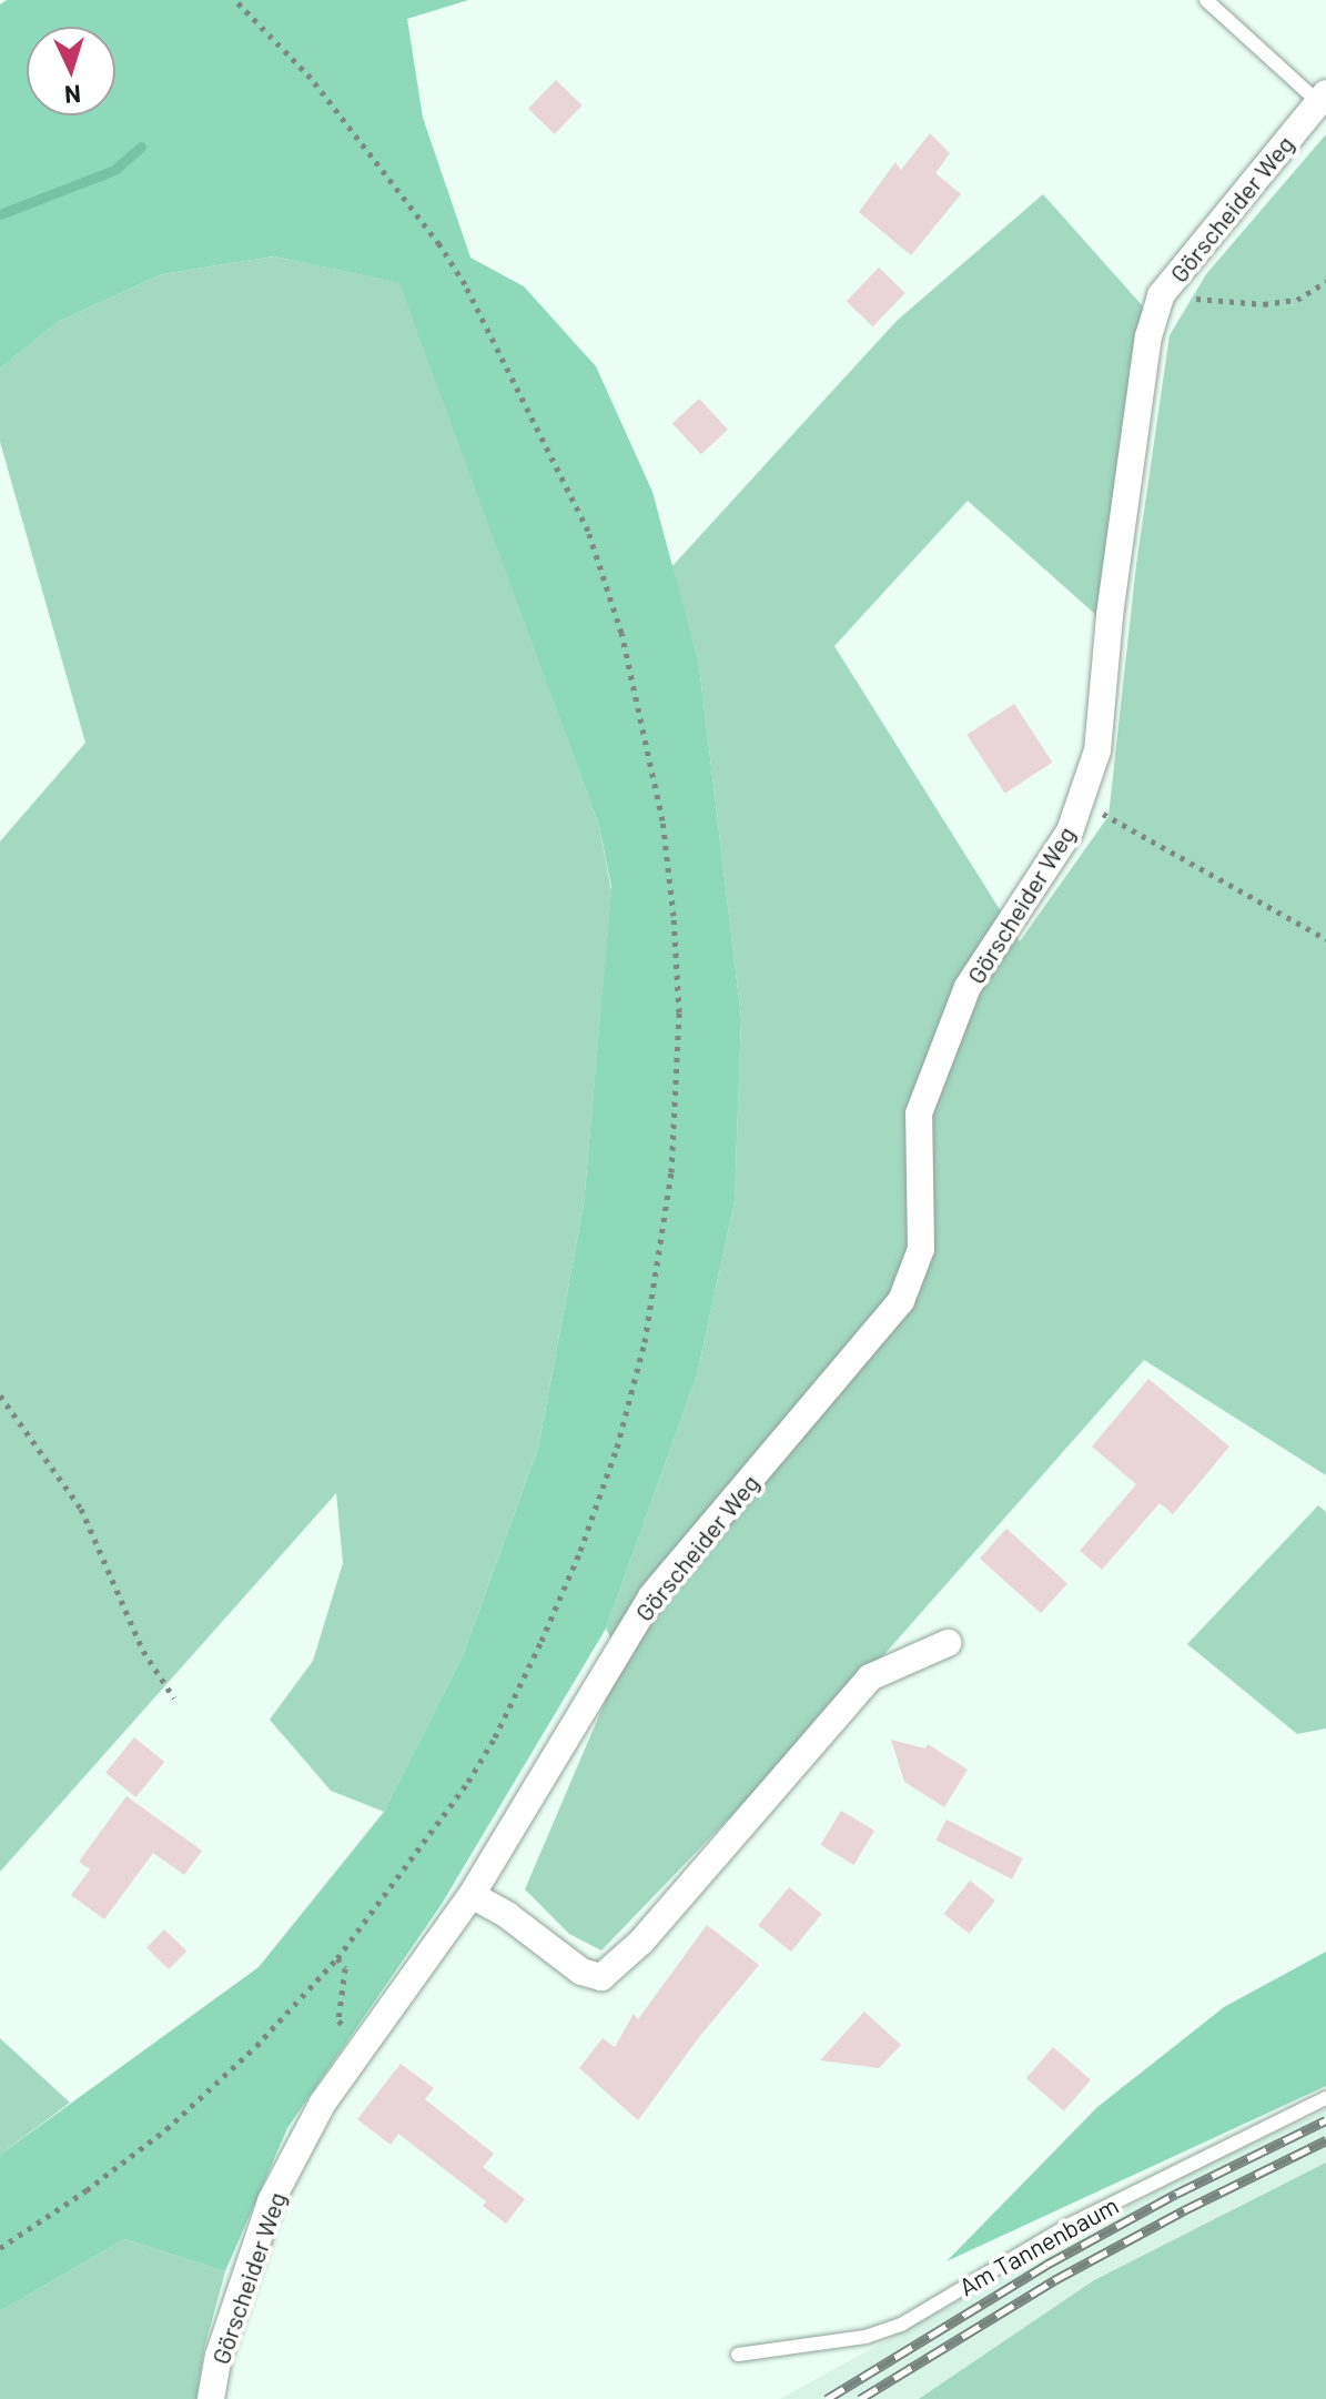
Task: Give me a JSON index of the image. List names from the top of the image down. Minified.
{"streets":{"street":["Görscheider Weg"],"lane":["Am Tannenbaum"]},"north":"bottom"}
